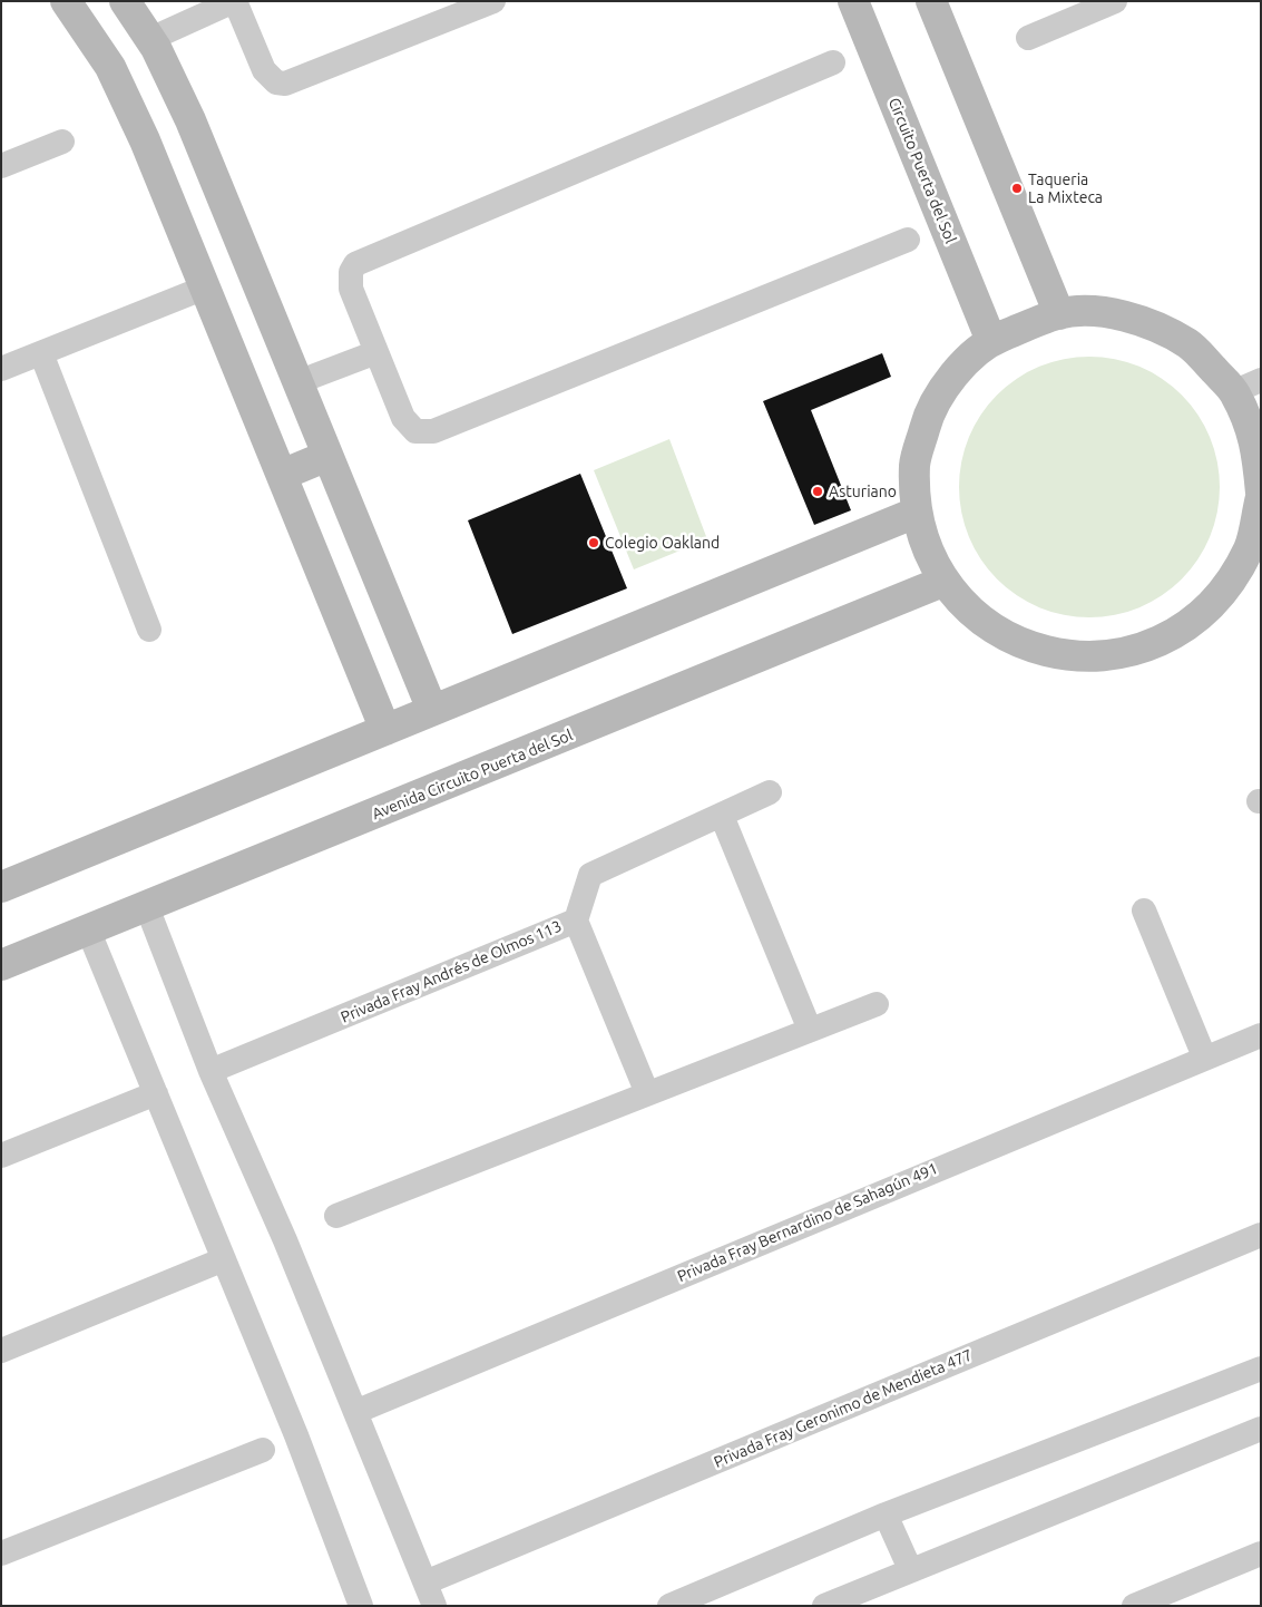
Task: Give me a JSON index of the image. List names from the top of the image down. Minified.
{"streets":{"street":["Circuito Puerta del Sol","Avenida Circuito Puerta del Sol","Privada Fray Andrés de Olmos 113","Privada Fray Bernardino de Sahagún 491","Privada Fray Geronimo de Mendieta 477"]},"places":["Taqueria La Mixteca","Asturiano","Colegio Oakland"]}
